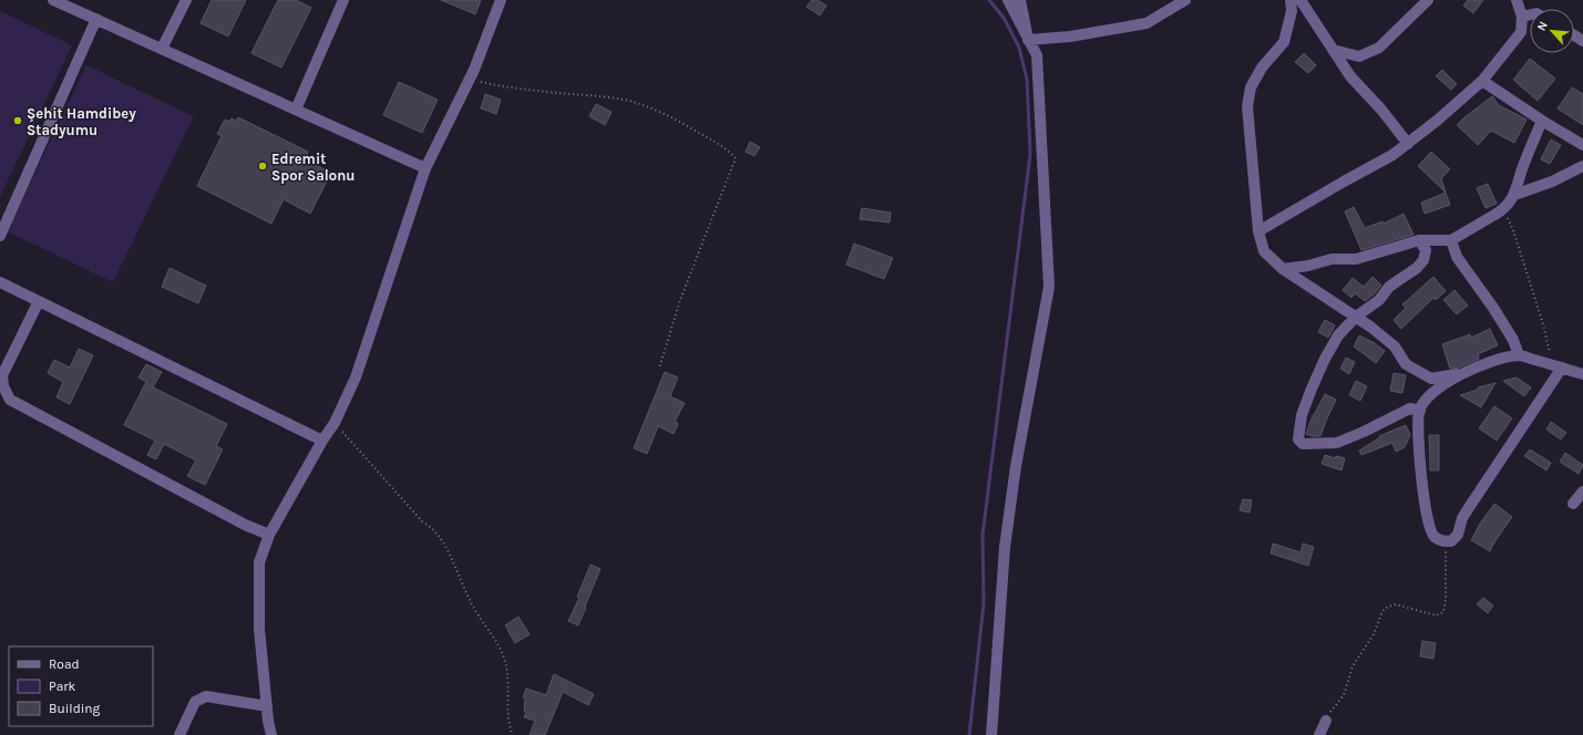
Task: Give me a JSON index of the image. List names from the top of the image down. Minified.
{"places":["Şehit Hamdibey Stadyumu","Edremit Spor Salonu"],"legend":["Road","Park","Building"],"north":"top left"}
